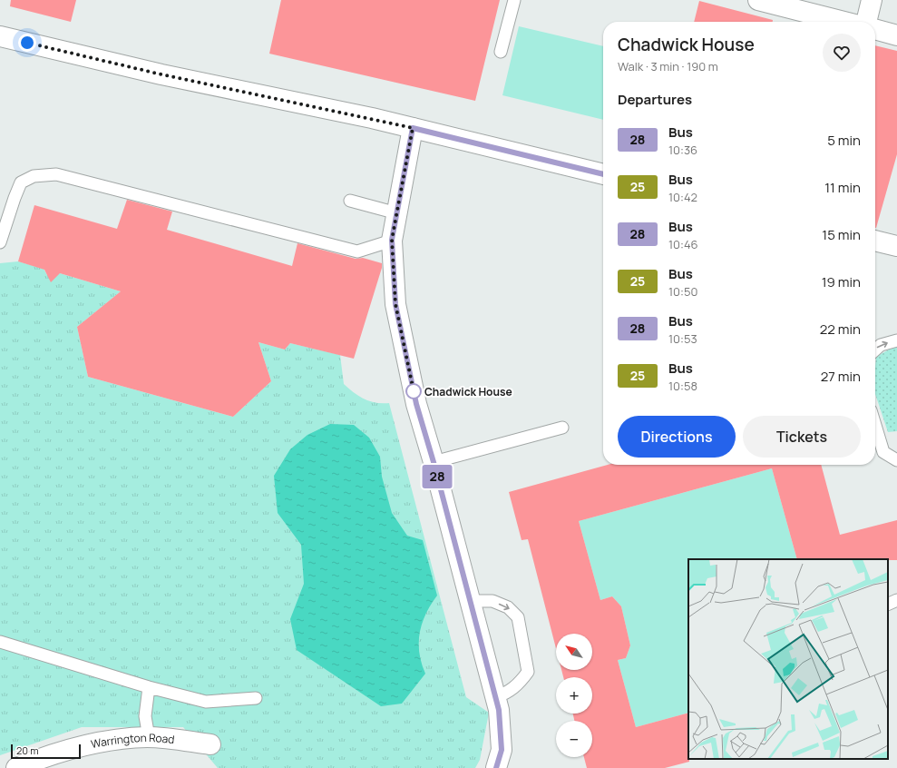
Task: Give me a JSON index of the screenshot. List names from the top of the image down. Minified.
{"streets":{"street":["Warrington Road"]},"places":["Chadwick House"],"lines":["bus line 28"],"scale_bar":"20 m","north":"top left","page":{"on_map":"28","heading":[["Chadwick House","Walk · 3 min · 190 m"],"Departures"],"list":[{"mark":"28","name":"Bus","note":"10:36","value":"5 min"},{"mark":"25","name":"Bus","note":"10:42","value":"11 min"},{"mark":"28","name":"Bus","note":"10:46","value":"15 min"},{"mark":"25","name":"Bus","note":"10:50","value":"19 min"},{"mark":"28","name":"Bus","note":"10:53","value":"22 min"},{"mark":"25","name":"Bus","note":"10:58","value":"27 min"}],"buttons":["Directions","Tickets"],"map_buttons":["+","−"],"scale":"20 m"}}
